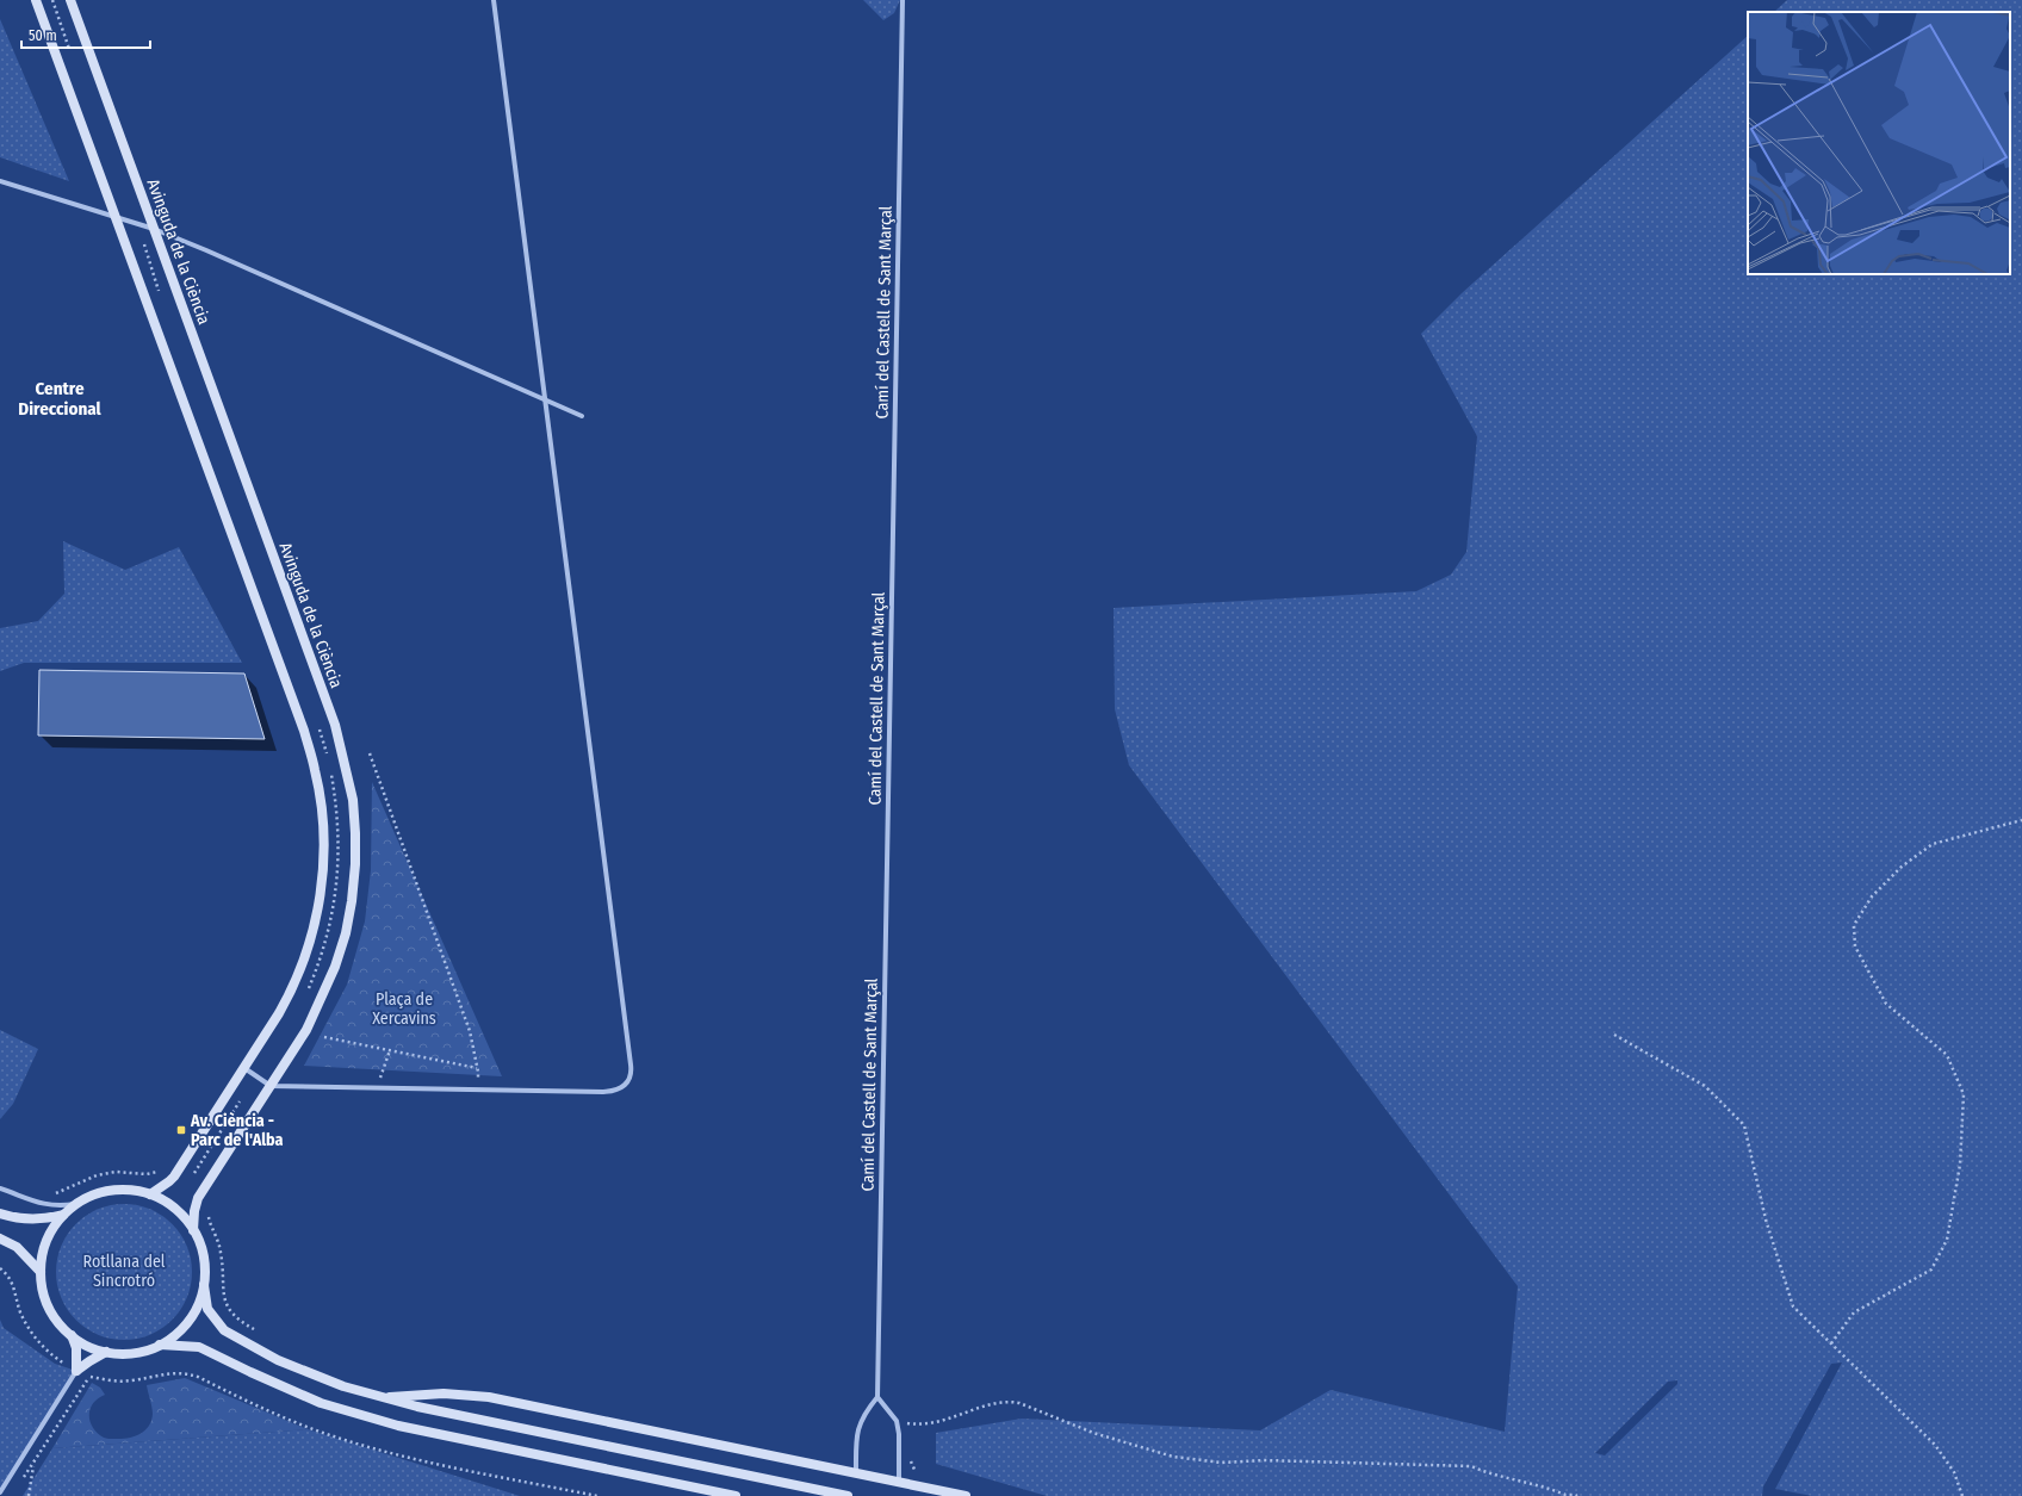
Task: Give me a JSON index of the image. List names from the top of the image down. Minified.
{"streets":{"main road":["Avinguda de la Ciència"],"street":["Camí del Castell de Sant Marçal"]},"districts":["Centre Direccional"],"parks":["Plaça de Xercavins","Rotllana del Sincrotró"],"places":{"transit":["Av. Ciència - Parc de l'Alba"]},"scale_bar":"50 m"}
